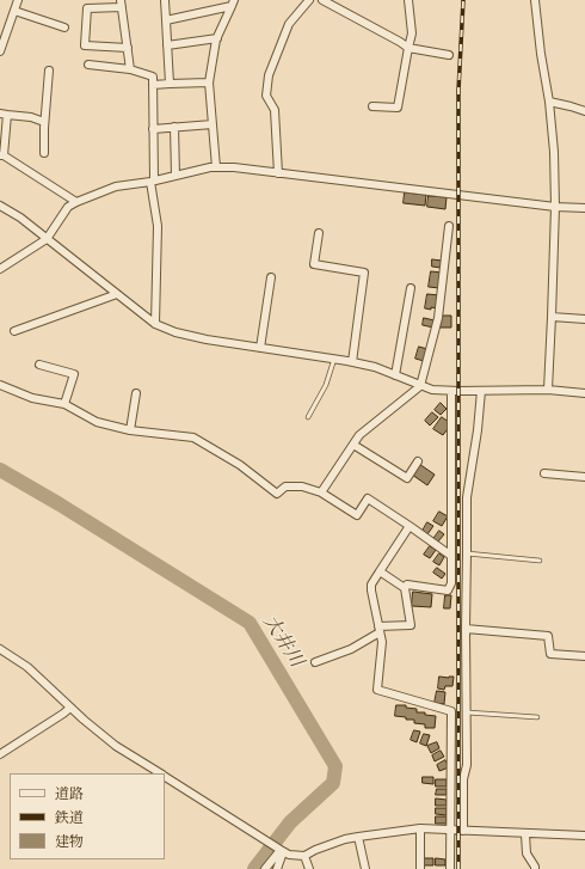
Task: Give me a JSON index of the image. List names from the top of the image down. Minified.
{"water":["大井川"],"legend":["道路","鉄道","建物"]}
